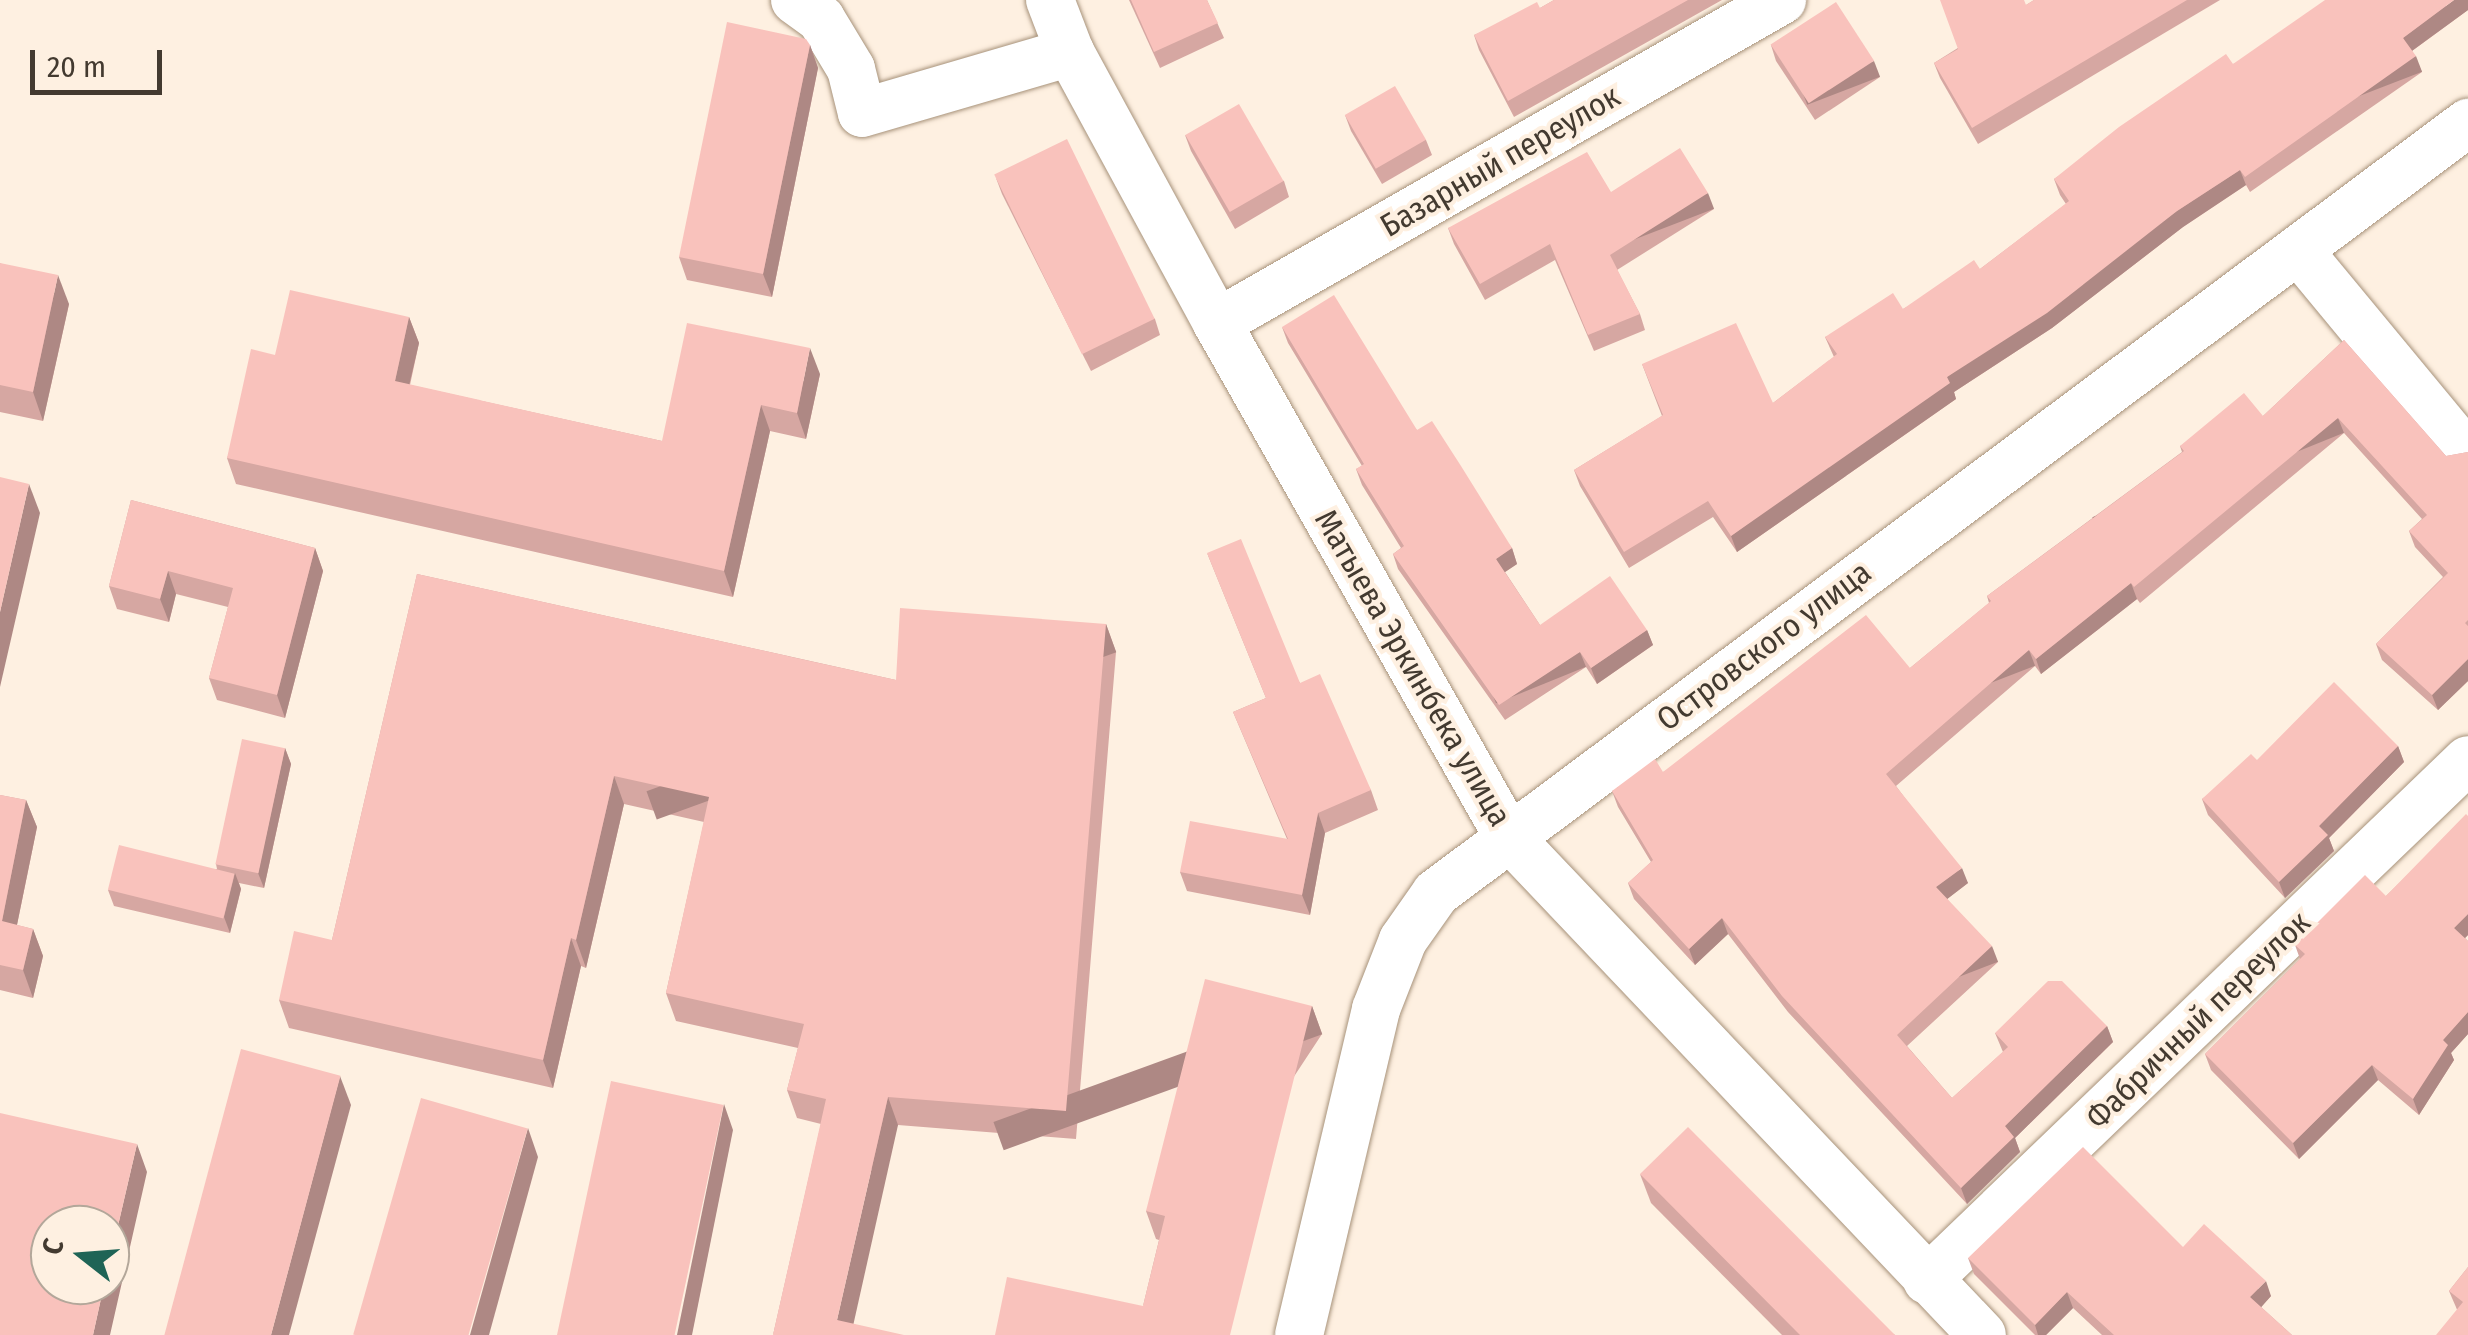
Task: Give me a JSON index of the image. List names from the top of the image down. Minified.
{"streets":{"street":["Базарный переулок","Островского улица","Матыева Эркинбека улица","Фабричный переулок"]},"crossings":[["Базарный переулок","Матыева Эркинбека улица"],["Островского улица","Матыева Эркинбека улица"],["Матыева Эркинбека улица","Фабричный переулок"]],"scale_bar":"20 m","north":"left"}
